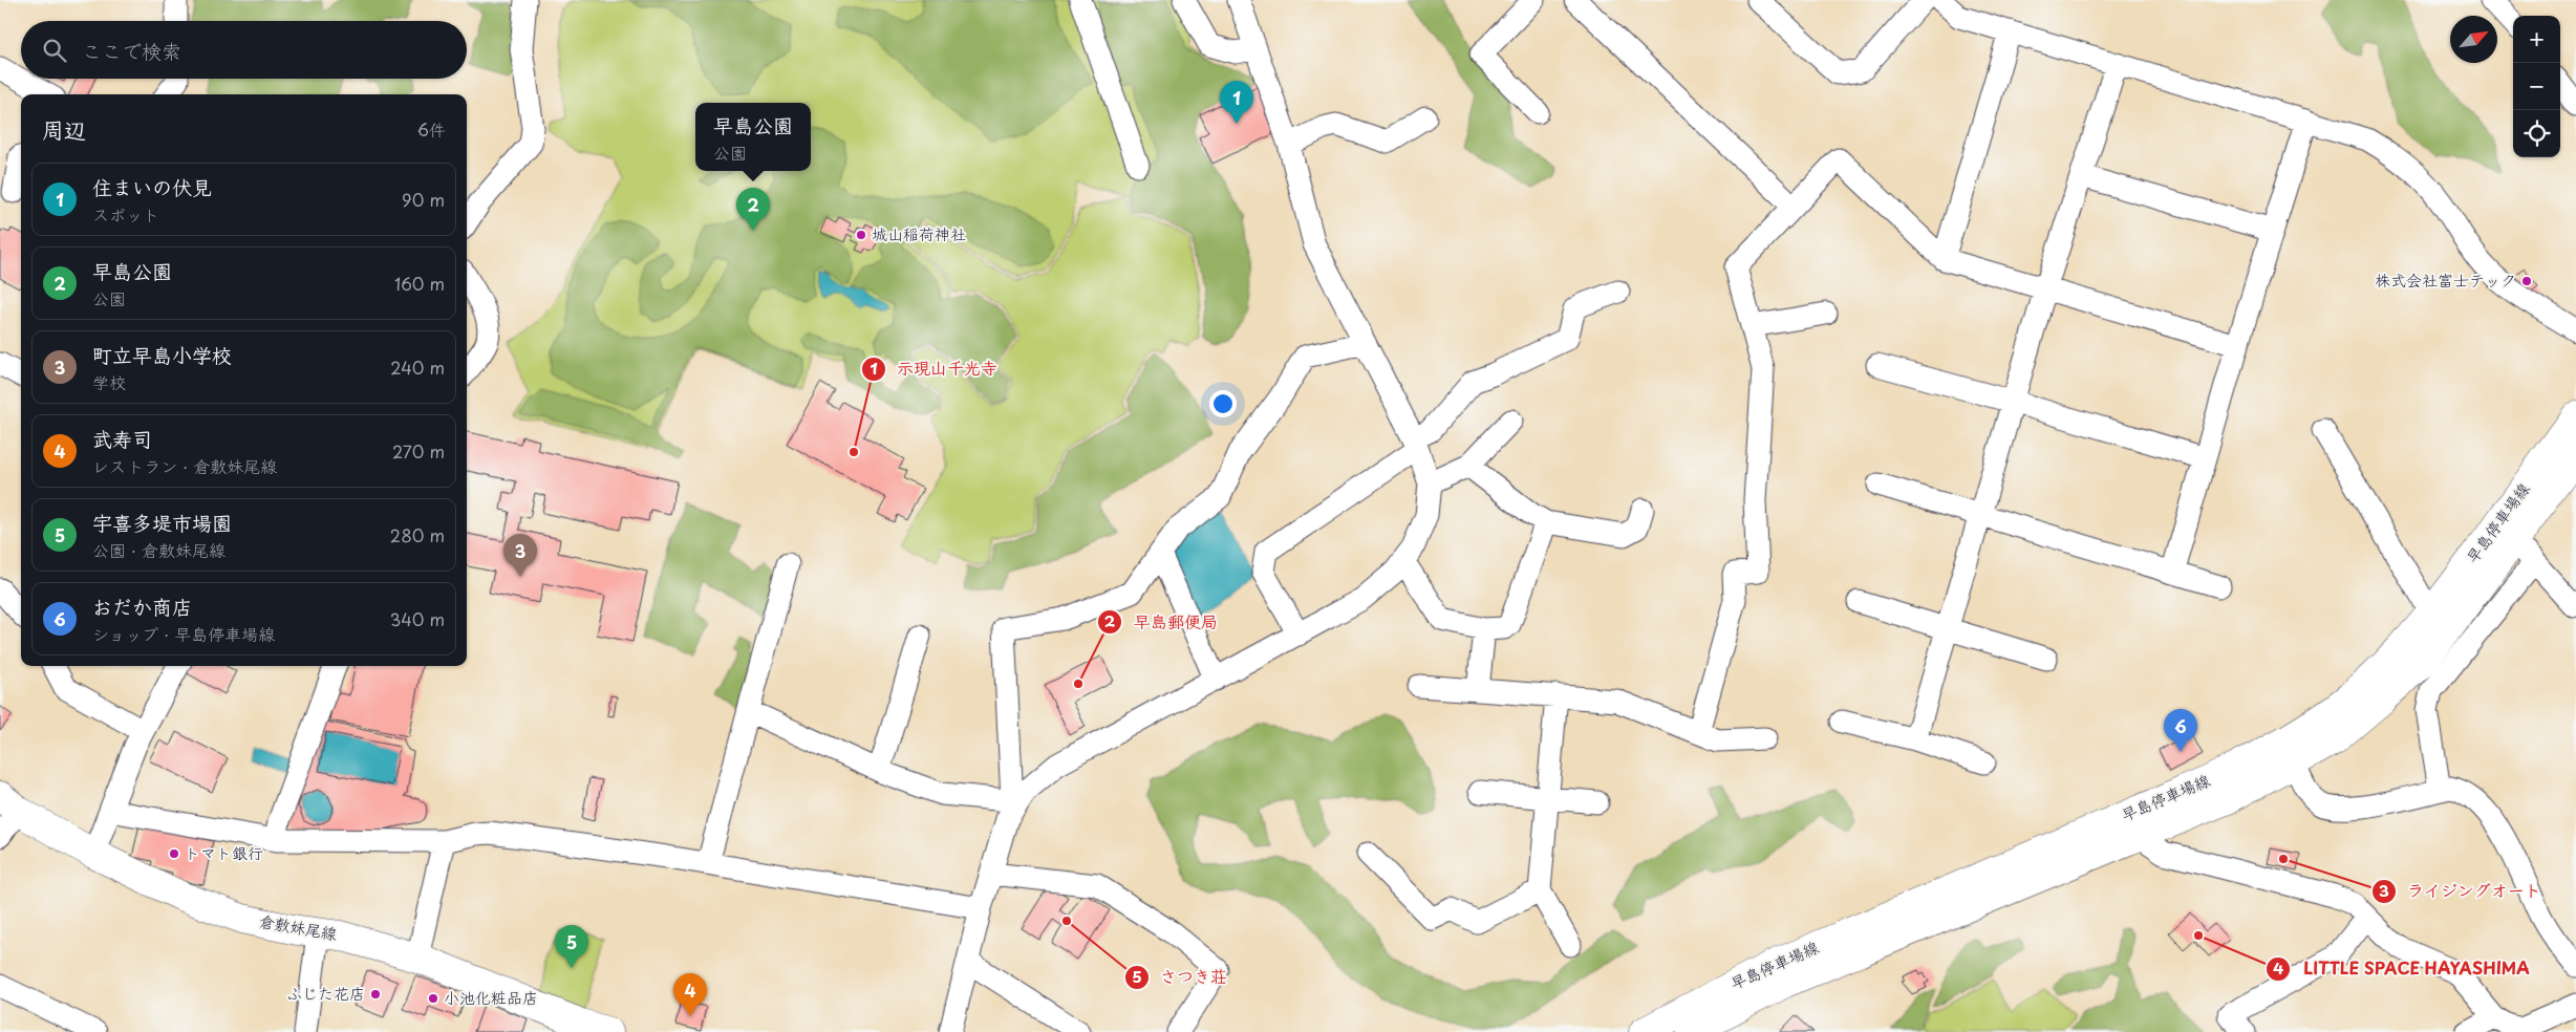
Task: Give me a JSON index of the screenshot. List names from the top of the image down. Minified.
{"streets":{"main road":["早島停車場線","倉敷妹尾線"]},"places":["城山稲荷神社","株式会社富士テック","示現山千光寺","早島郵便局","トマト銀行","ライジングオート","さつき荘","LITTLE SPACE HAYASHIMA","ふじた花店","小池化粧品店"],"north":"top right","page":{"map_buttons":["+","−"],"search":"ここで検索","pins":["1","2","3","6","5","4"],"heading":["周辺","6件"],"popup":["早島公園","公園"],"list":[{"mark":"1","name":"住まいの伏見","note":"スポット","value":"90 m"},{"mark":"2","name":"早島公園","note":"公園","value":"160 m"},{"mark":"3","name":"町立早島小学校","note":"学校","value":"240 m"},{"mark":"4","name":"武寿司","note":"レストラン · 倉敷妹尾線","value":"270 m"},{"mark":"5","name":"宇喜多堤市場園","note":"公園 · 倉敷妹尾線","value":"280 m"},{"mark":"6","name":"おだか商店","note":"ショップ · 早島停車場線","value":"340 m"}]}}
